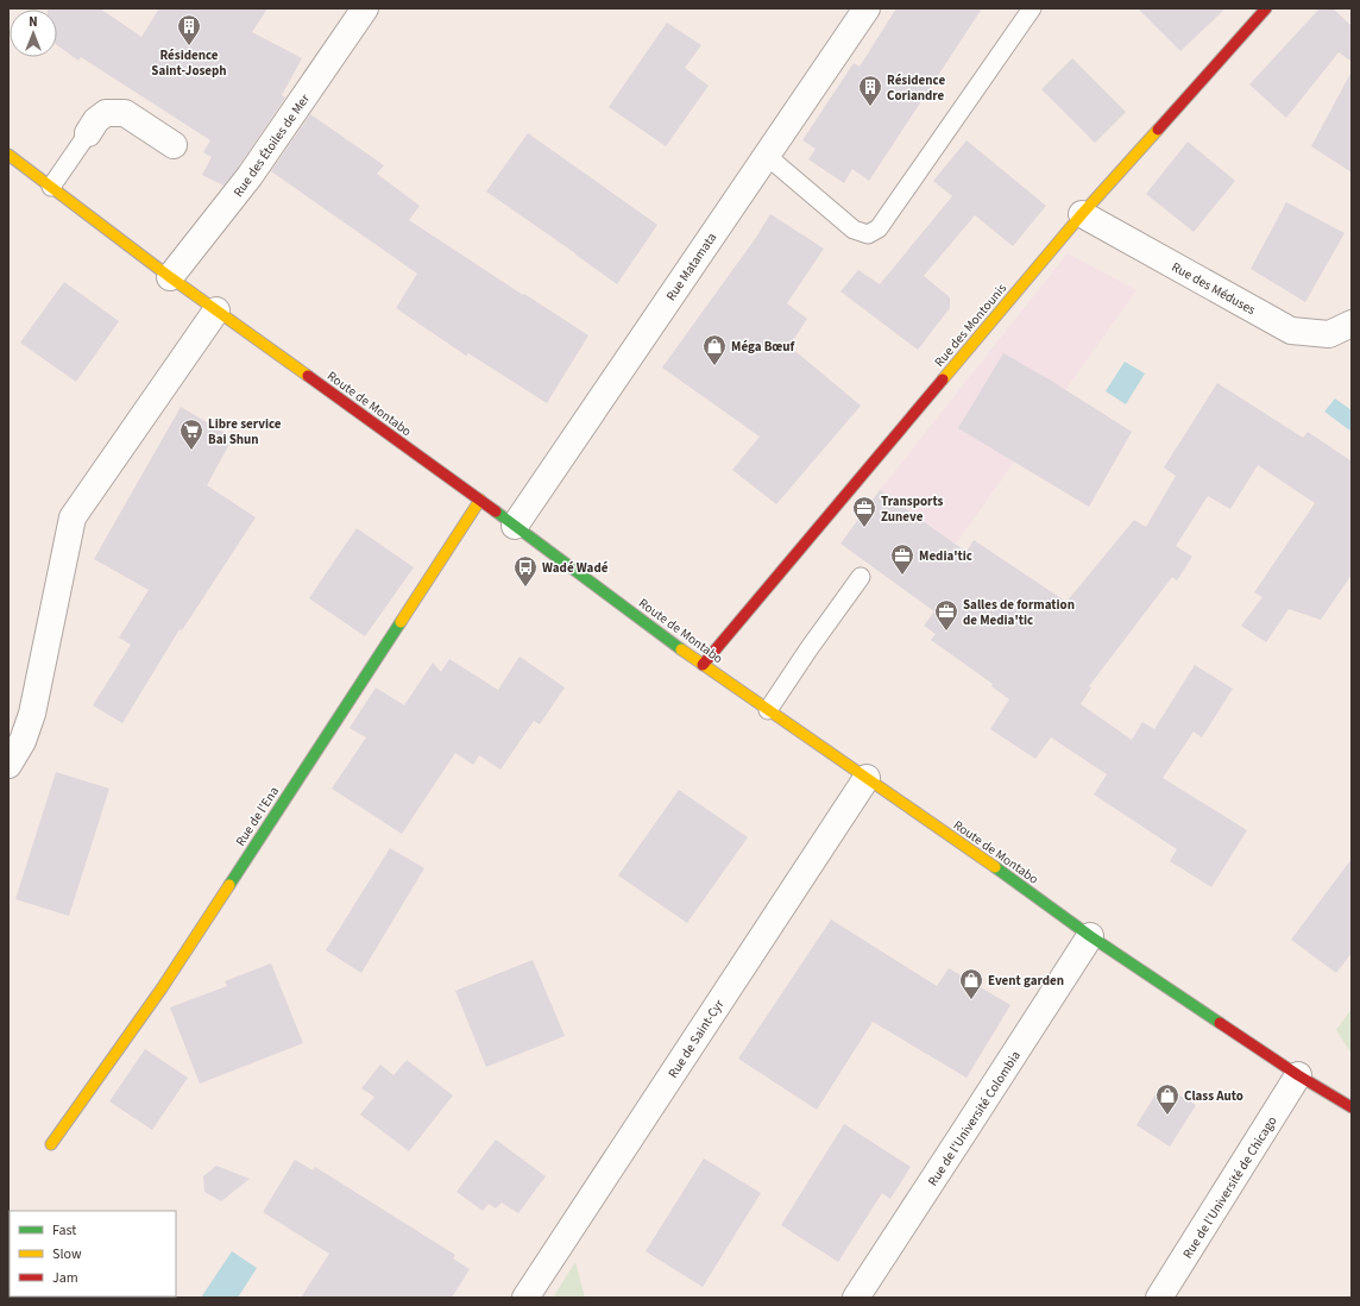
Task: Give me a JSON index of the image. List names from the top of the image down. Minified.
{"streets":{"main road":["Rue des Montounis","Route de Montabo","Rue de l'Ena"],"street":["Rue des Étoiles de Mer","Rue Matamata","Rue des Méduses","Rue de Saint-Cyr","Rue de l'Université Colombia","Rue de l’Université de Chicago"]},"crossings":[["Rue des Étoiles de Mer","Route de Montabo"],["Rue Matamata","Route de Montabo"],["Rue des Méduses","Rue des Montounis"],["Rue des Montounis","Route de Montabo"],["Route de Montabo","Rue de l'Ena"],["Route de Montabo","Rue de Saint-Cyr"],["Route de Montabo","Rue de l'Université Colombia"],["Route de Montabo","Rue de l’Université de Chicago"]],"places":{"building":["Résidence Saint-Joseph","Résidence Coriandre"],"shop":["Méga Bœuf","Event garden","Class Auto"],"supermarket":["Libre service Bai Shun"],"office":["Transports Zuneve","Media'tic","Salles de formation de Media'tic"],"bus stop":["Wadé Wadé"]},"legend":["Fast","Slow","Jam"],"north":"top"}
